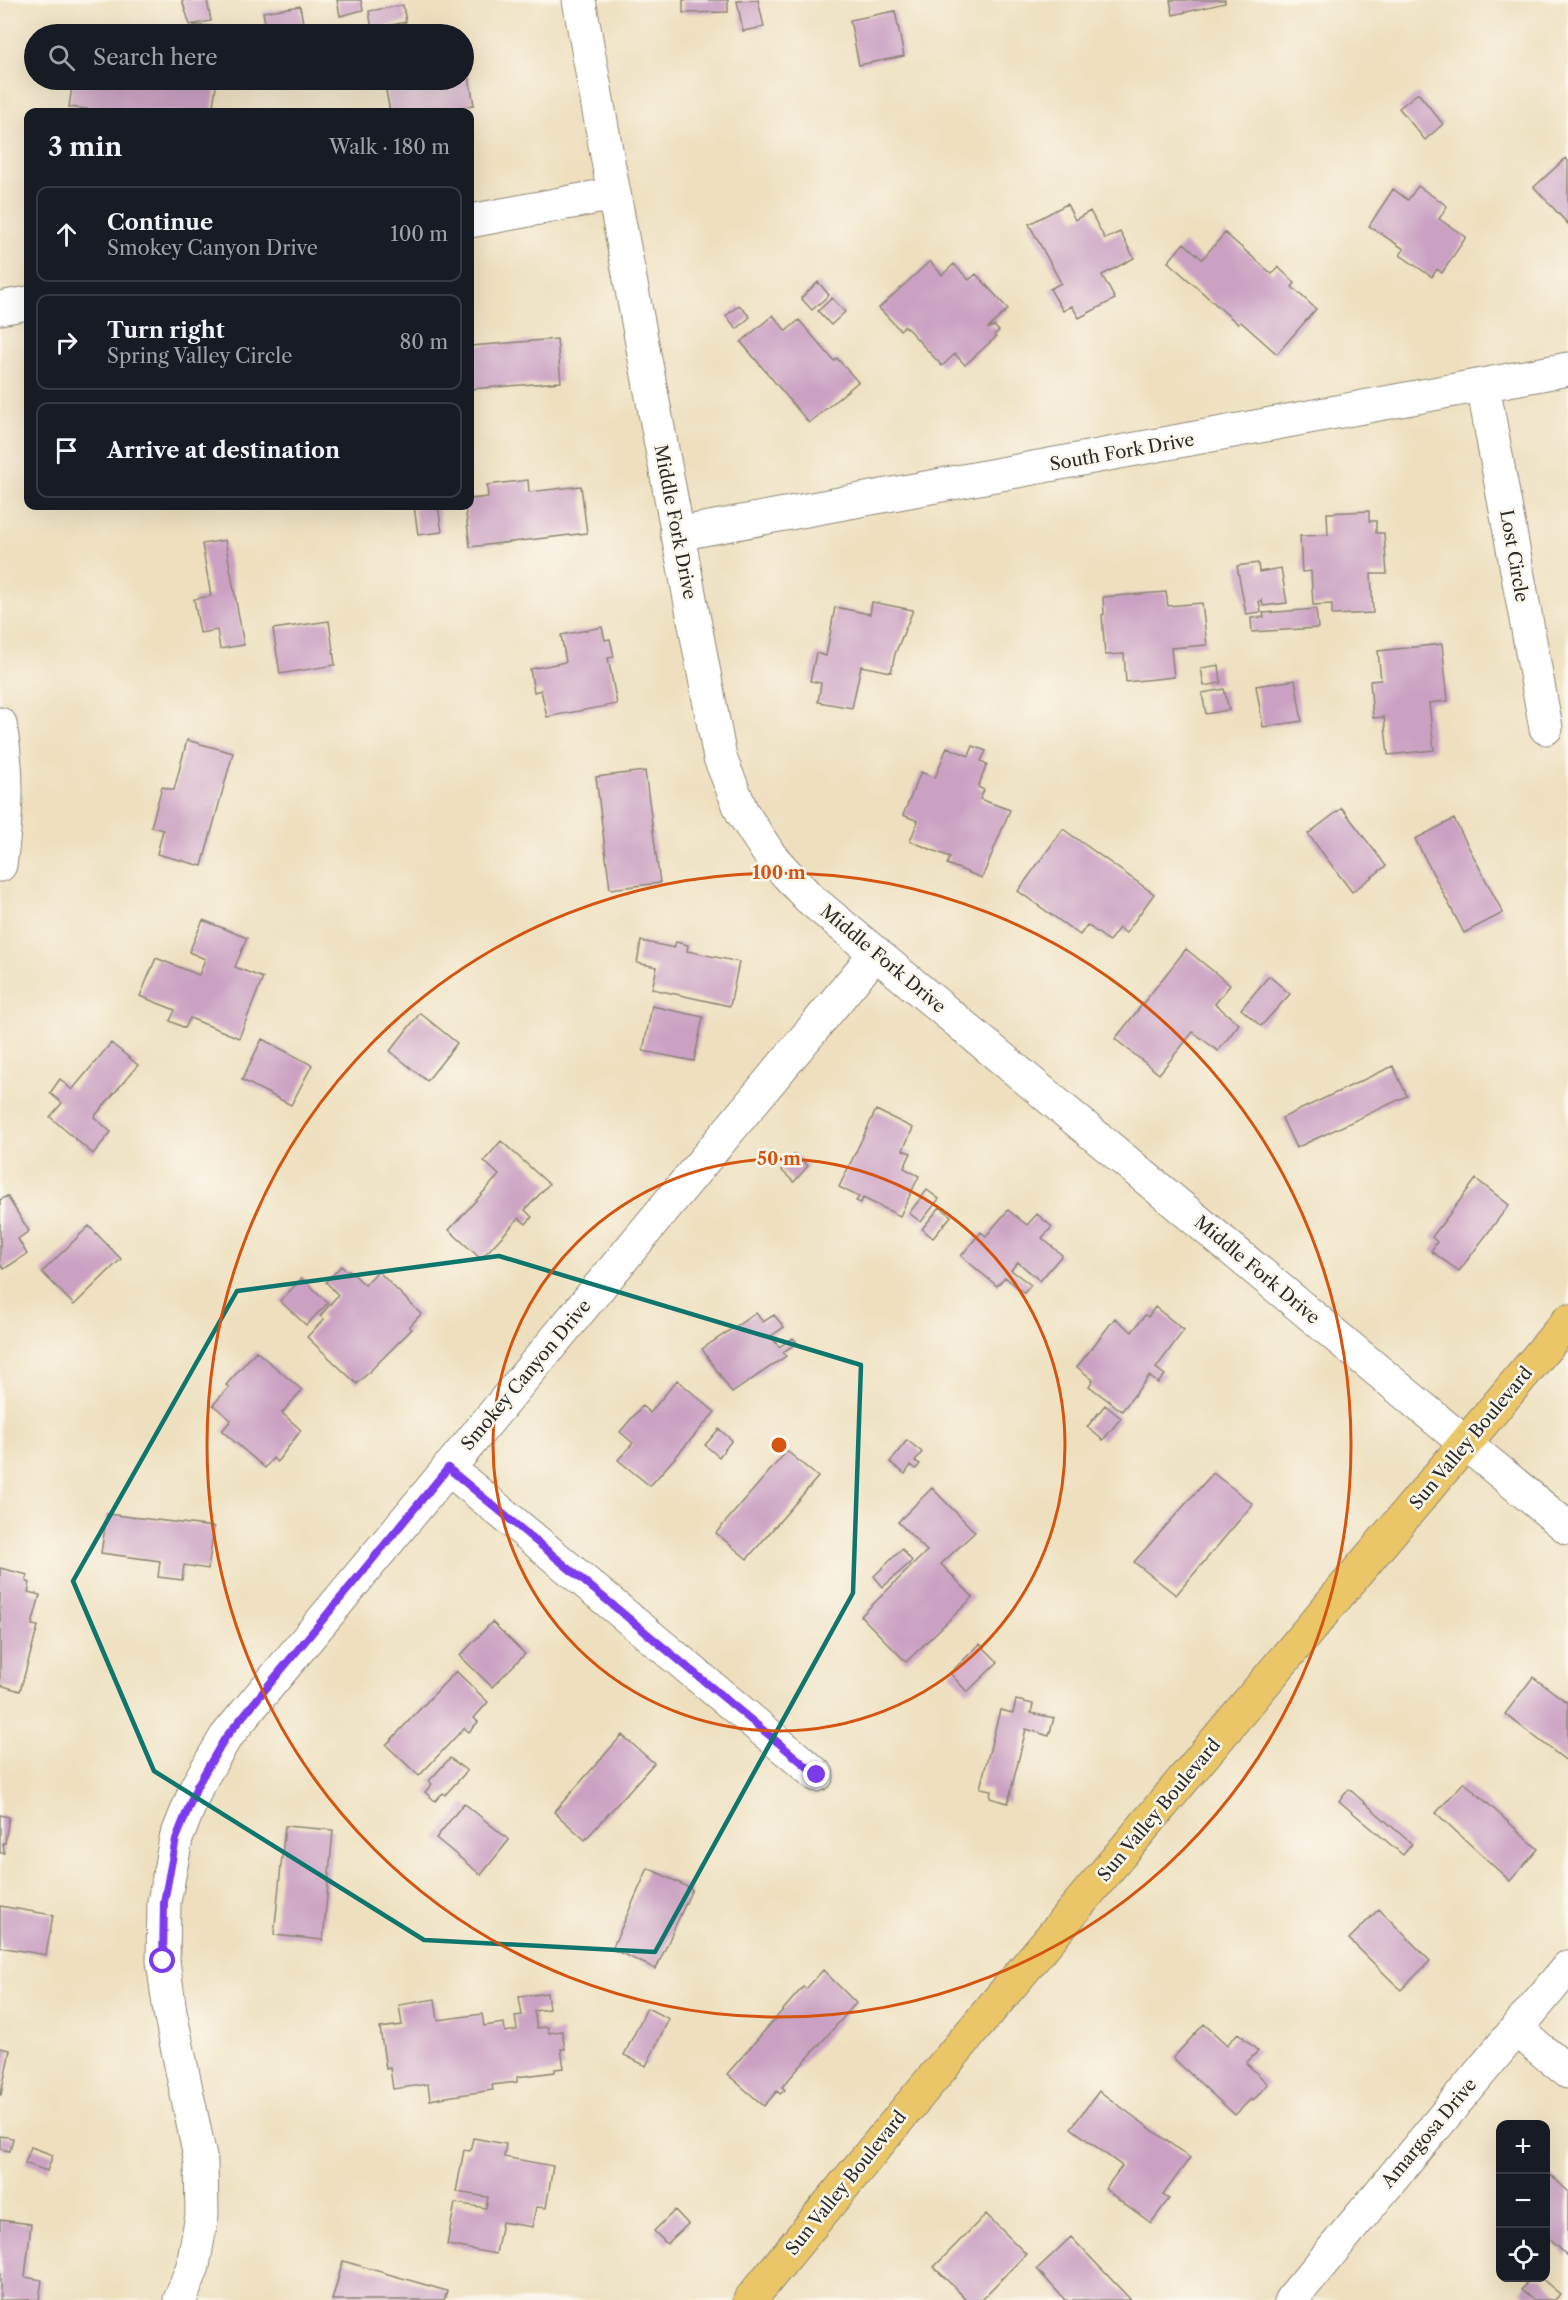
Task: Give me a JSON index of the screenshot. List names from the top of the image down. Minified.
{"streets":{"main road":["Sun Valley Boulevard"],"street":["South Fork Drive","Middle Fork Drive","Lost Circle","Smokey Canyon Drive","Amargosa Drive"]},"crossings":[["South Fork Drive","Middle Fork Drive"],["South Fork Drive","Lost Circle"],["Middle Fork Drive","Smokey Canyon Drive"],["Middle Fork Drive","Sun Valley Boulevard"]],"page":{"search":"Search here","heading":["3 min","Walk · 180 m"],"list":[["Continue","Smokey Canyon Drive","100 m"],["Turn right","Spring Valley Circle","80 m"],"Arrive at destination"],"map_buttons":["+","−"]},"rings":["100 m","50 m"]}
